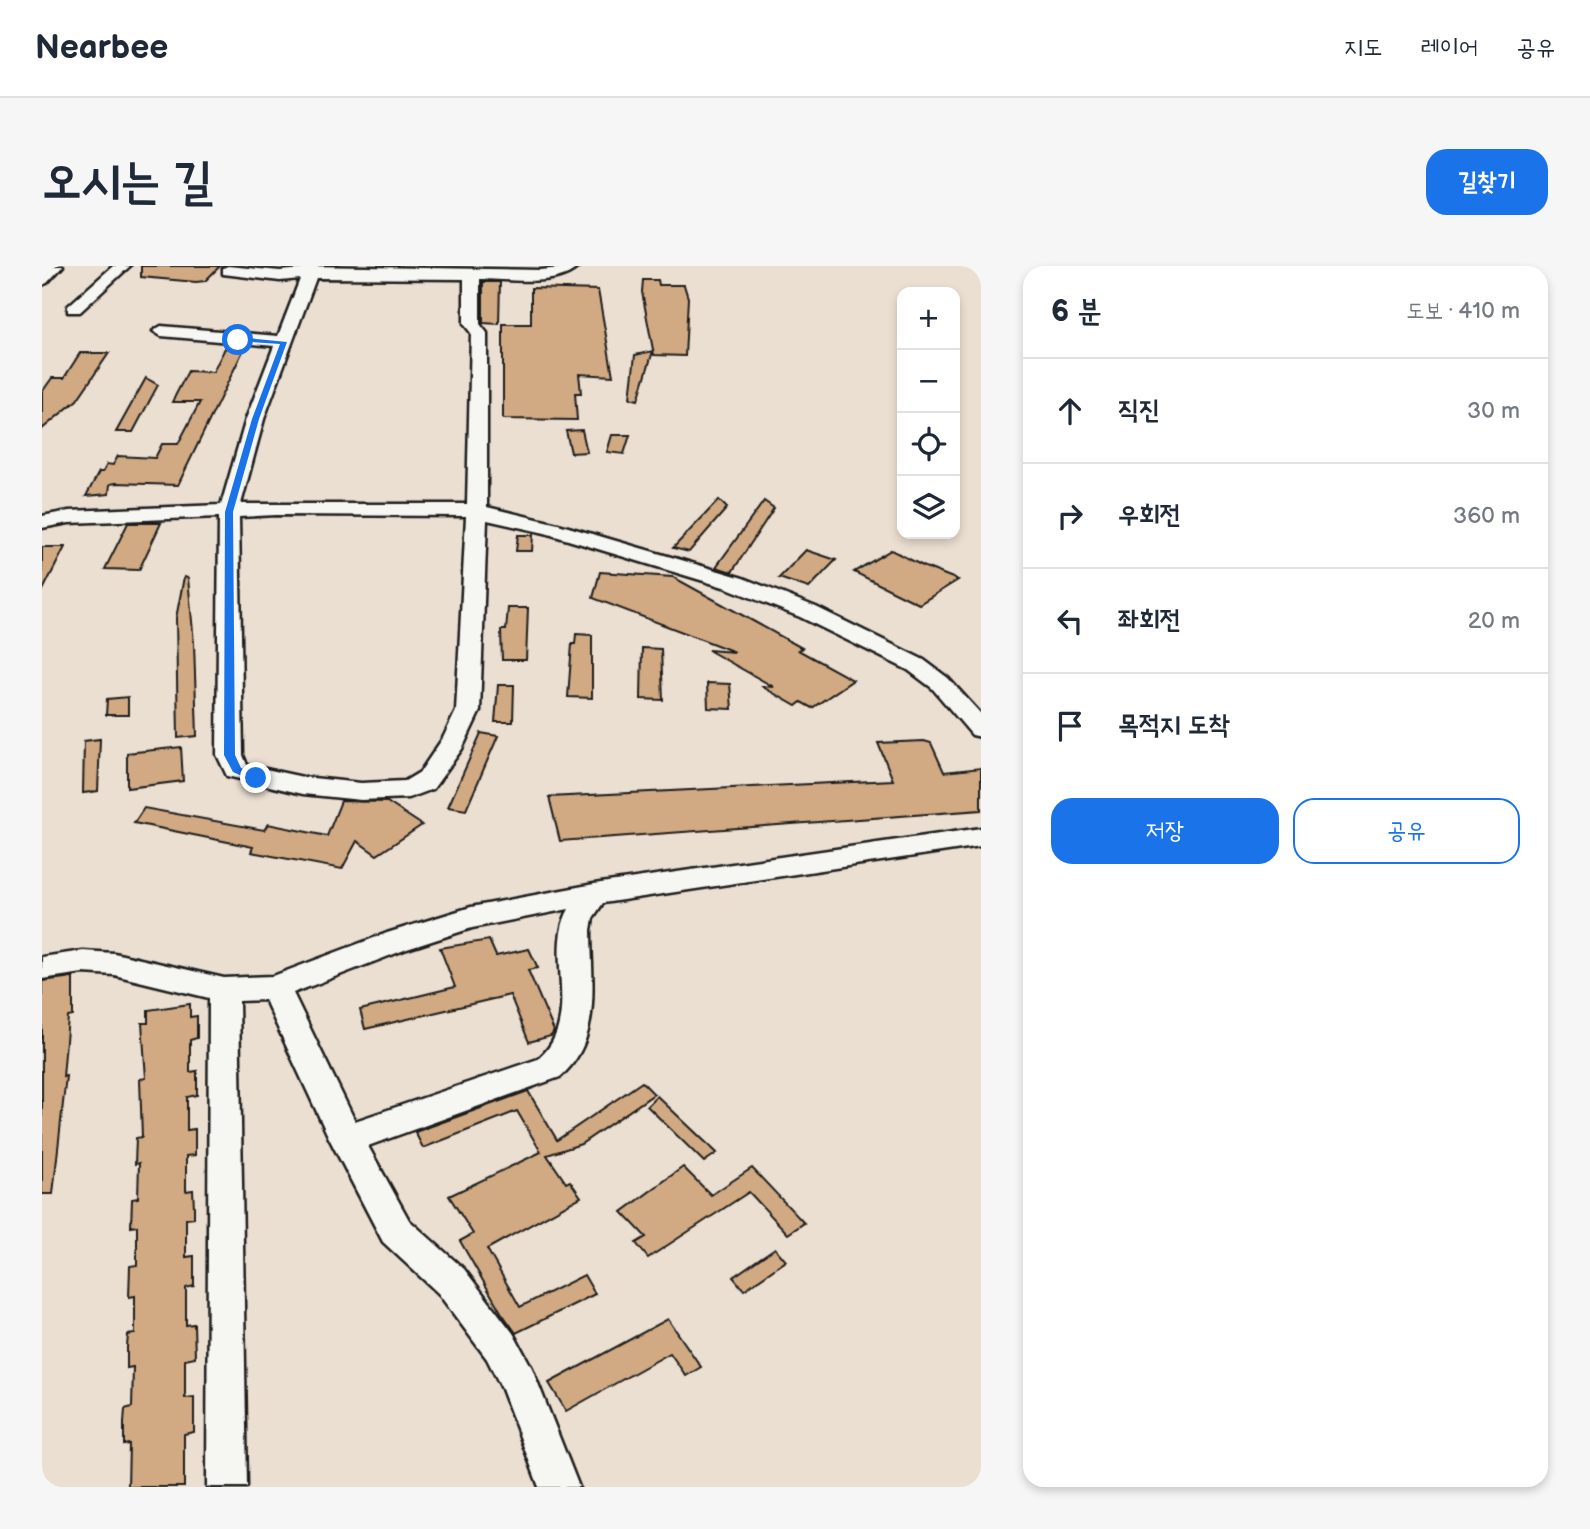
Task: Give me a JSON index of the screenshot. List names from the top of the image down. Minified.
{"page":{"header":"Nearbee","nav":["지도","레이어","공유"],"buttons":["길찾기",["저장","공유"]],"title":"오시는 길","heading":["6 분","도보 · 410 m"],"map_buttons":["+","−"],"list":[["직진","30 m"],["우회전","360 m"],["좌회전","20 m"],"목적지 도착"]}}
